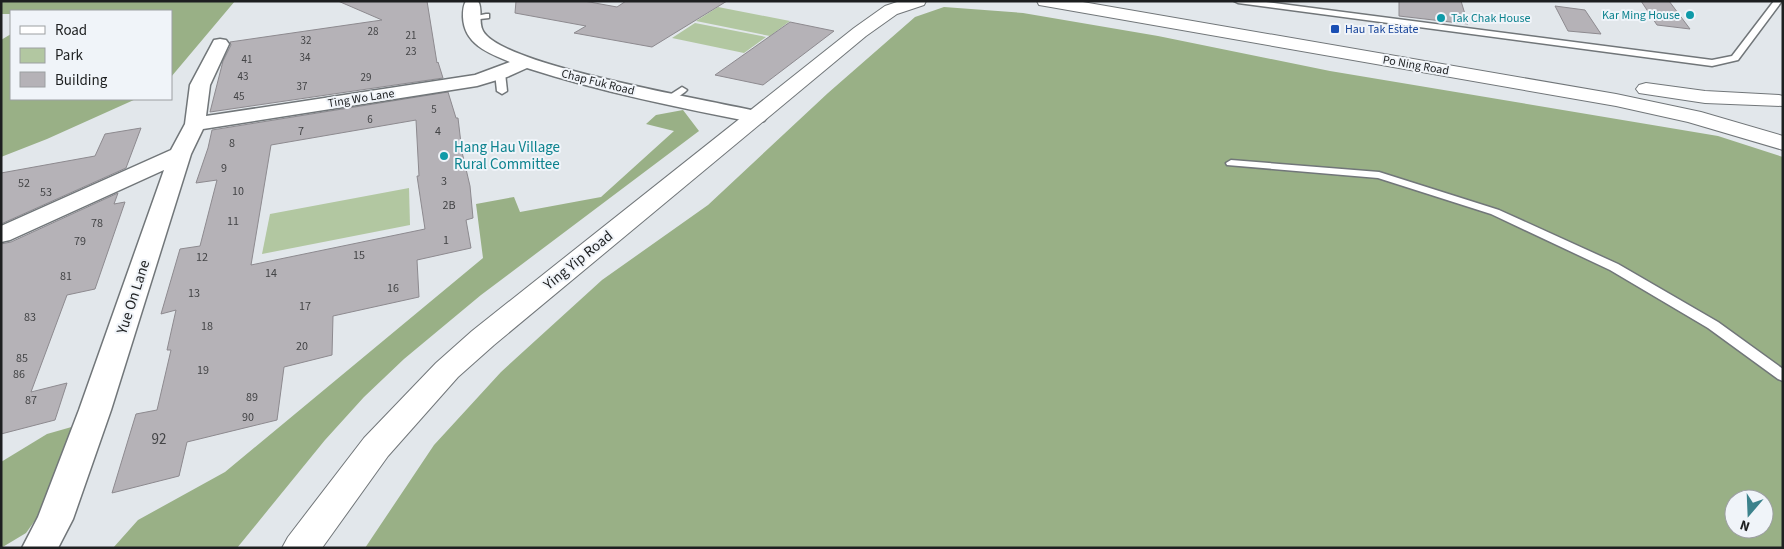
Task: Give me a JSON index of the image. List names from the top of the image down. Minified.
{"streets":{"main road":["Po Ning Road","Ying Yip Road"],"street":["Chap Fuk Road","Ting Wo Lane","Yue On Lane"]},"crossings":[["Chap Fuk Road","Ting Wo Lane"],["Chap Fuk Road","Ying Yip Road"],["Ting Wo Lane","Yue On Lane"]],"places":{"other":["Kar Ming House","Tak Chak House","Hang Hau Village Rural Committee"],"transit":["Hau Tak Estate"]},"house_numbers":["28","21","32","23","34","41","43","29","37","45","5","6","7","4","8","9","3","52","10","53","2B","11","78","1","79","15","12","14","81","16","13","17","83","18","20","85","19","86","89","87","90","92"],"legend":["Road","Park","Building"],"north":"bottom"}
